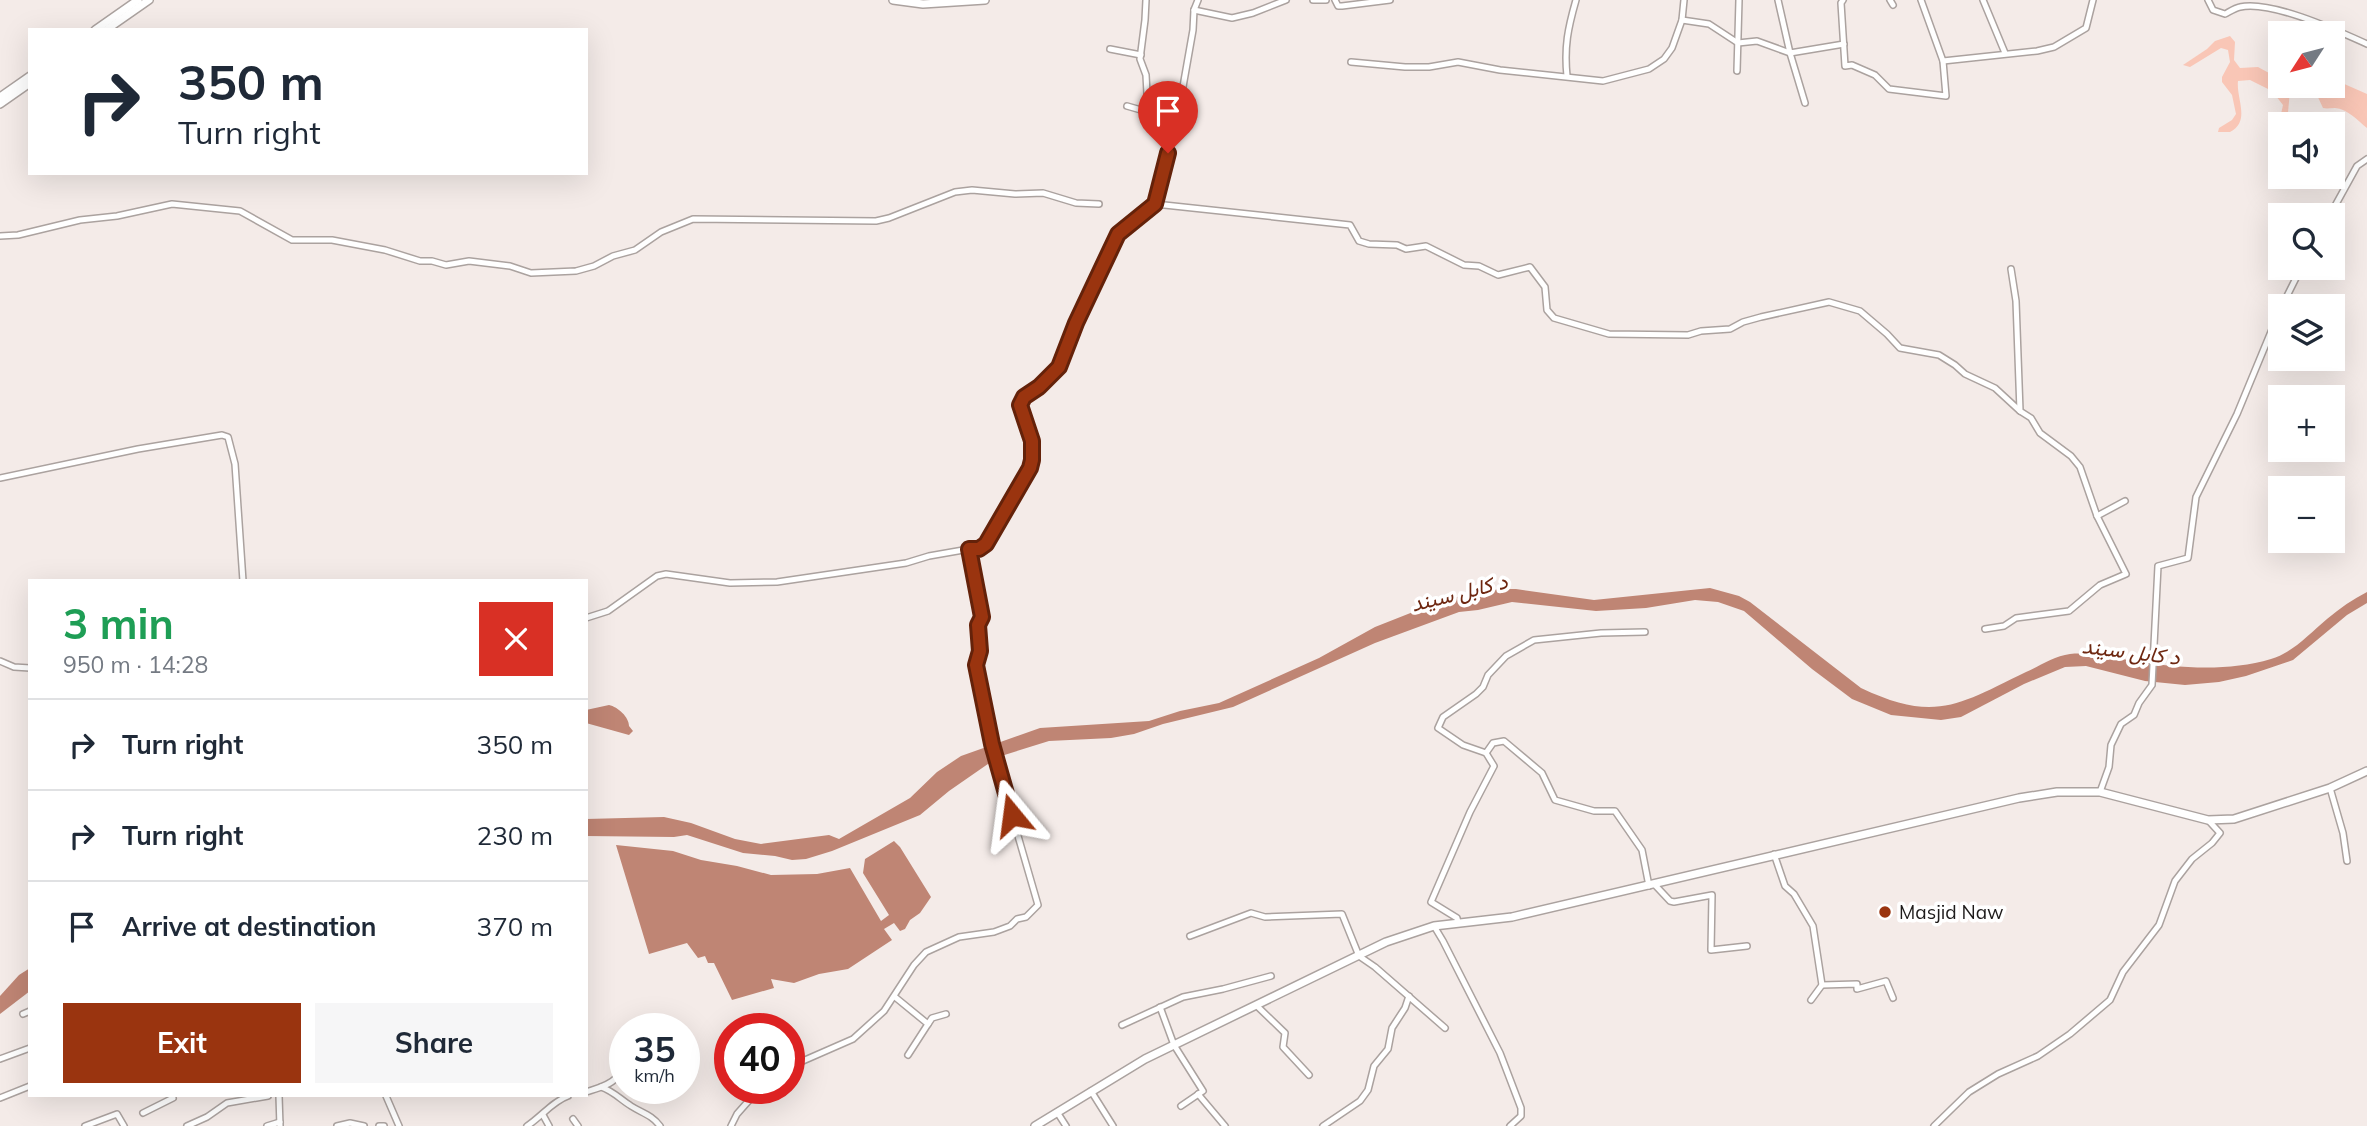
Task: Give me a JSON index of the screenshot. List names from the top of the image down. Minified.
{"water":["د کابل سيند"],"places":["Masjid Naw"],"north":"bottom left","page":{"map_buttons":["+","−"],"turn":["350 m","Turn right"],"heading":["3 min","950 m · 14:28"],"list":[{"name":"Turn right","value":"350 m"},{"name":"Turn right","value":"230 m"},{"name":"Arrive at destination","value":"370 m"}],"buttons":["Exit","Share"],"speed":"35 km/h","limit":"40"}}
